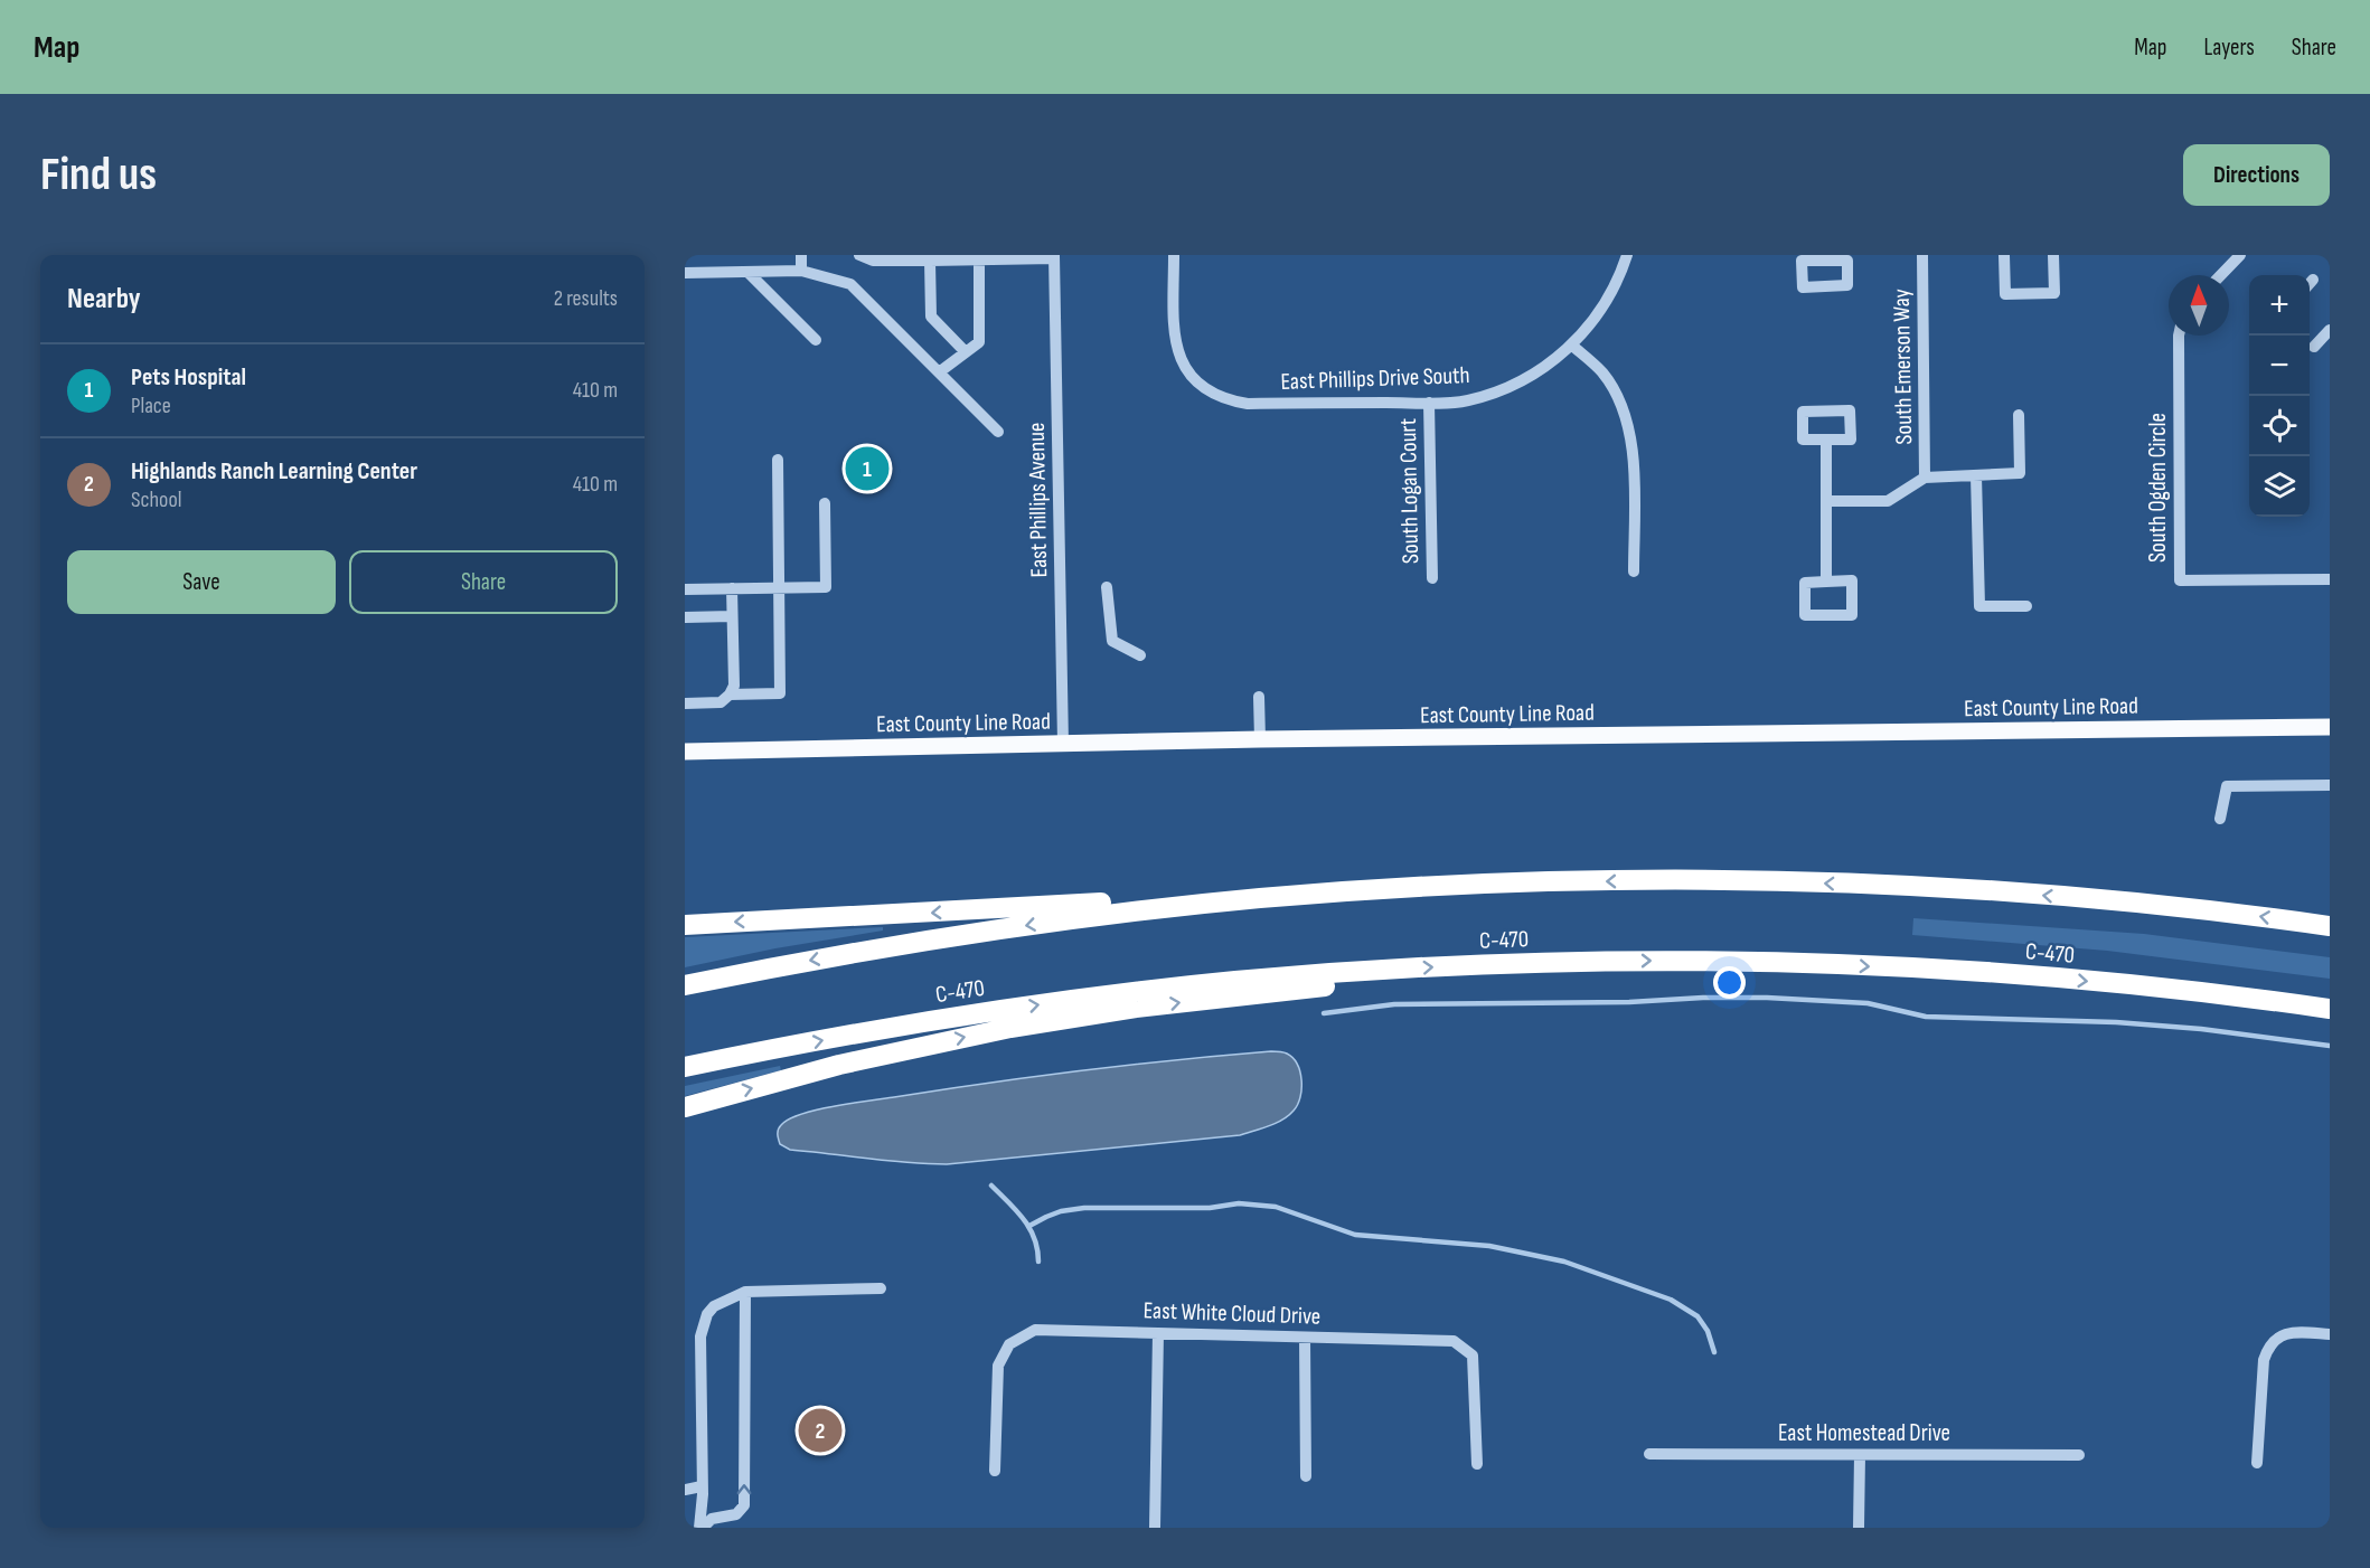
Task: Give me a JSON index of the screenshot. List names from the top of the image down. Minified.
{"streets":{"highway":["C-470"],"main road":["East County Line Road"],"street":["South Emerson Way","East Phillips Drive South","South Ogden Circle","South Logan Court","East Phillips Avenue","East White Cloud Drive","East Homestead Drive"]},"crossings":[["East Phillips Drive South","South Logan Court"],["East Phillips Avenue","East County Line Road"]],"north":"top","page":{"header":"Map","nav":["Map","Layers","Share"],"buttons":["Directions",["Save","Share"]],"title":"Find us","heading":["Nearby","2 results"],"map_buttons":["+","−"],"list":[{"mark":"1","name":"Pets Hospital","note":"Place","value":"410 m"},{"mark":"2","name":"Highlands Ranch Learning Center","note":"School","value":"410 m"}],"pins":["1","2"]}}
